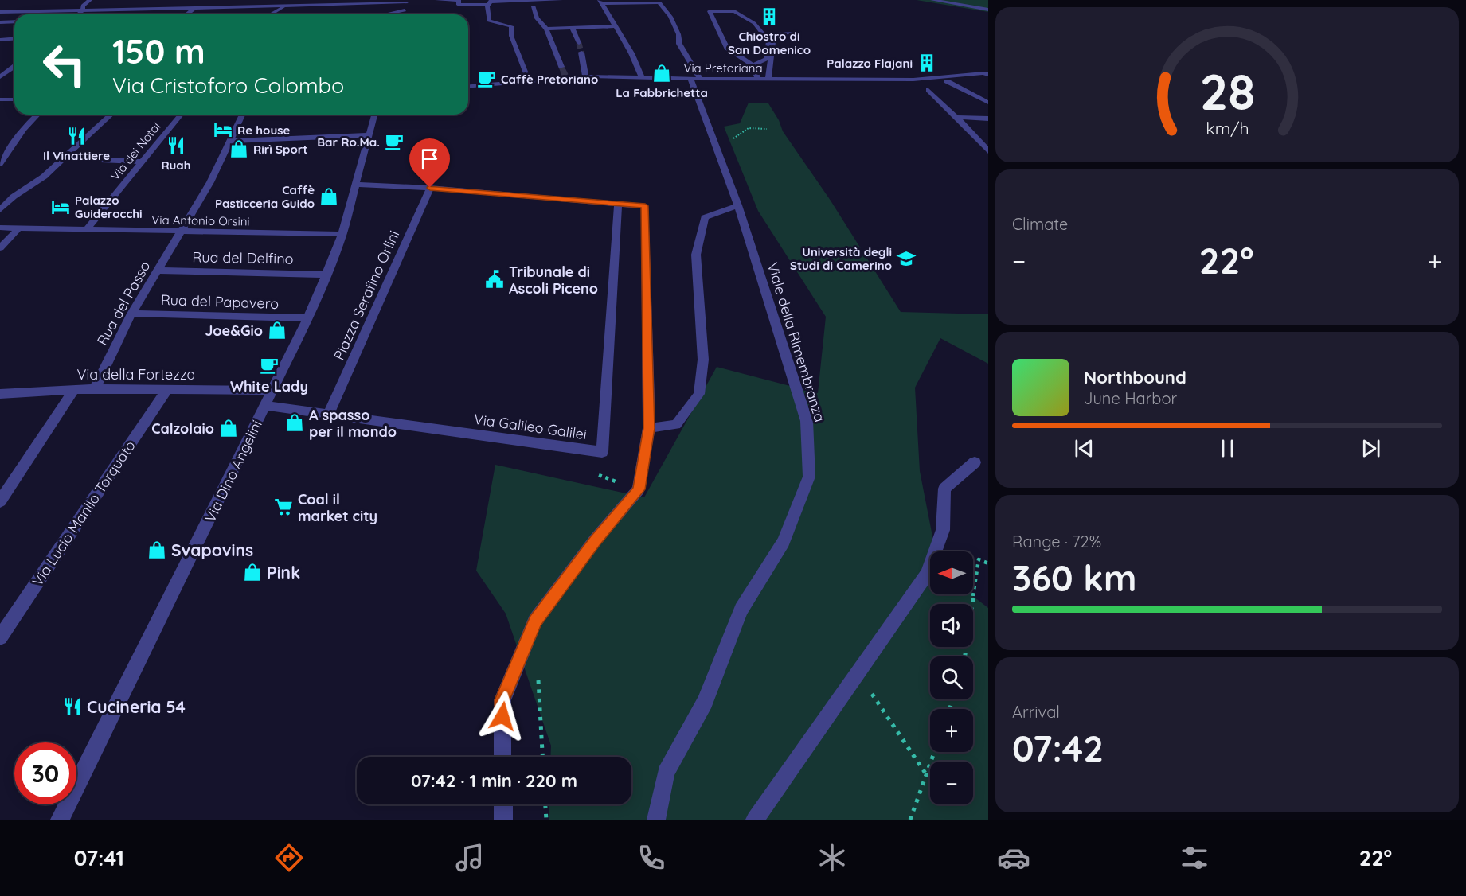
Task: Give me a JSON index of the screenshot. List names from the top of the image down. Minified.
{"streets":{"street":["Via Pretoriana","Via dei Notai","Via Antonio Orsini","Rua del Delfino","Piazza Serafino Orlini","Rua del Papavero","Rua del Passo","Viale della Rimembranza","Via della Fortezza","Via Galileo Galilei","Via Dino Angelini","Via Lucio Manlio Torquato"]},"crossings":[["Via Pretoriana","Viale della Rimembranza"],["Via dei Notai","Via Antonio Orsini"],["Via Antonio Orsini","Rua del Passo"],["Via Antonio Orsini","Via Dino Angelini"],["Rua del Delfino","Rua del Passo"],["Rua del Delfino","Via Dino Angelini"],["Piazza Serafino Orlini","Via Galileo Galilei"],["Rua del Papavero","Rua del Passo"],["Rua del Papavero","Via Dino Angelini"],["Rua del Passo","Via della Fortezza"],["Via della Fortezza","Via Dino Angelini"],["Via della Fortezza","Via Lucio Manlio Torquato"],["Via Galileo Galilei","Via Dino Angelini"]],"places":{"building":["Chiostro di San Domenico","Palazzo Flajani"],"shop":["La Fabbrichetta","Rirì Sport","Caffè Pasticceria Guido","Joe&Gio","A spasso per il mondo","Calzolaio","Svapovins","Pink"],"cafe":["Caffè Pretoriano","Bar Ro.Ma.","White Lady"],"hotel":["Re house","Palazzo Guiderocchi"],"restaurant":["Il Vinattiere","Ruah","Cucineria 54"],"school or university":["Università degli Studi di Camerino"],"public building":["Tribunale di Ascoli Piceno"],"supermarket":["Coal il market city"]},"north":"left","page":{"turn":["150 m","Via Cristoforo Colombo"],"tile":["Climate",["Range · 72%","360 km"],["Arrival","07:42"]],"heat":["−","22°","+"],"song":["Northbound","June Harbor"],"map_buttons":["+","−"],"limit":"30","trip":"07:42 · 1 min · 220 m","tabs":["07:41","22°"],"gauge":["28","km/h"]}}
